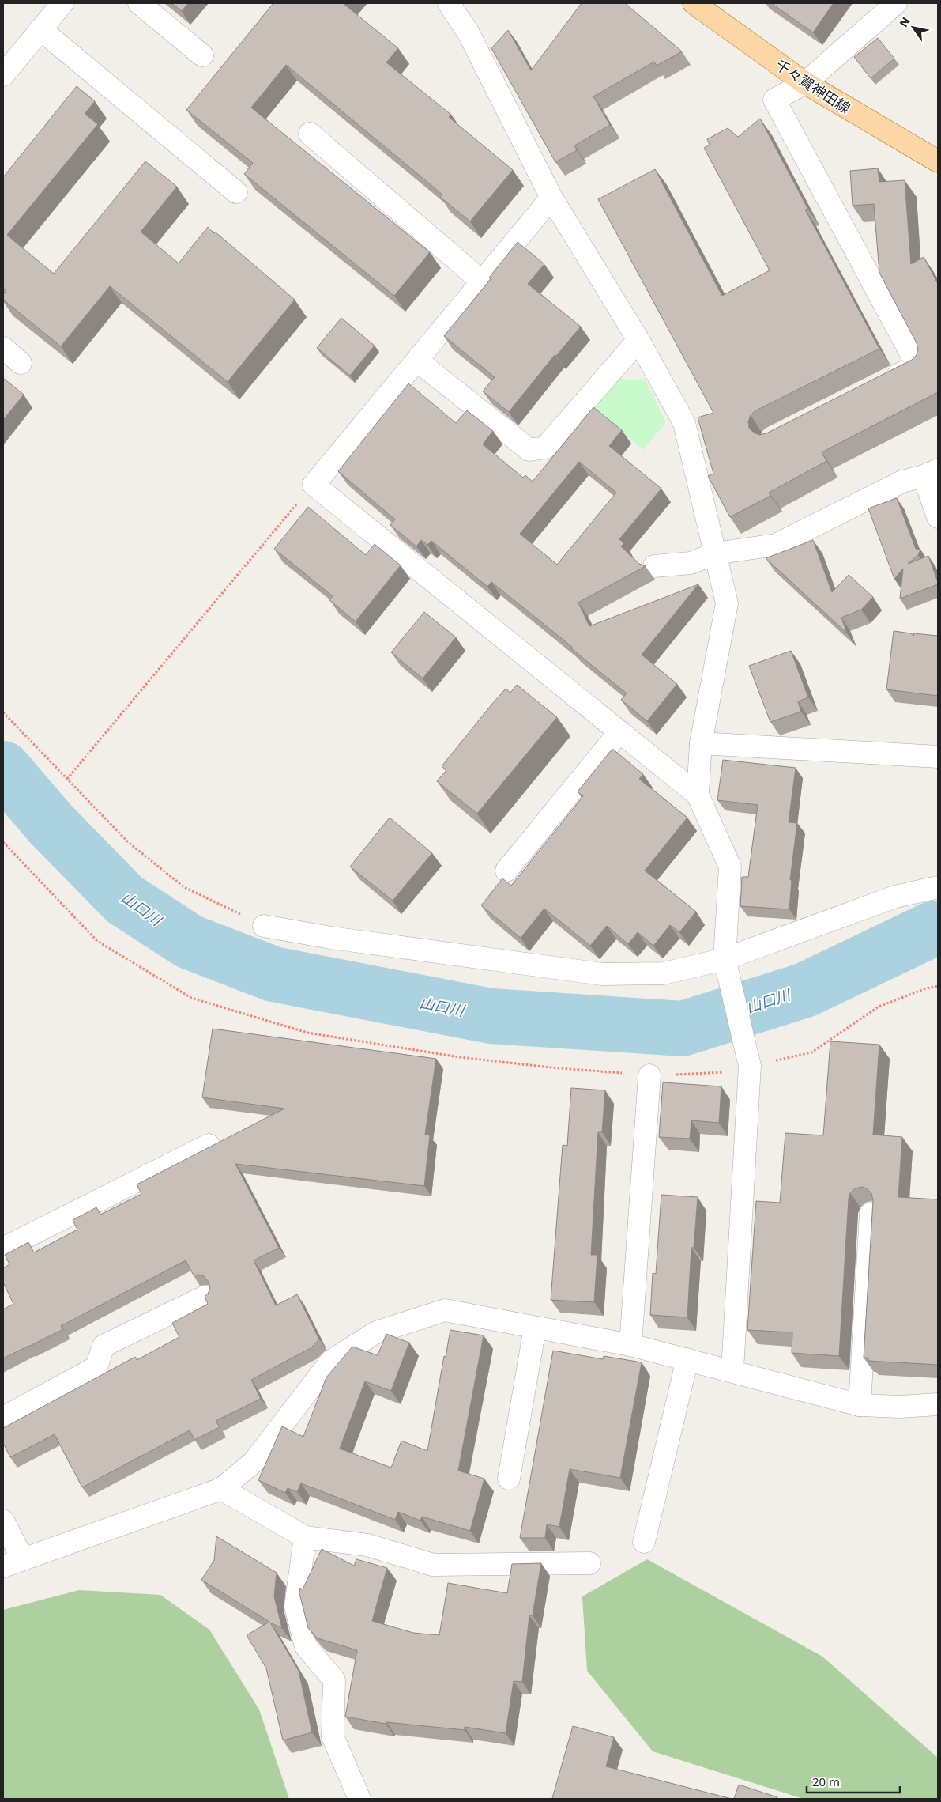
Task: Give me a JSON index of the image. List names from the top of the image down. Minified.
{"streets":{"main road":["千々賀神田線"]},"water":["山口川"],"scale_bar":"20 m","north":"top left"}
